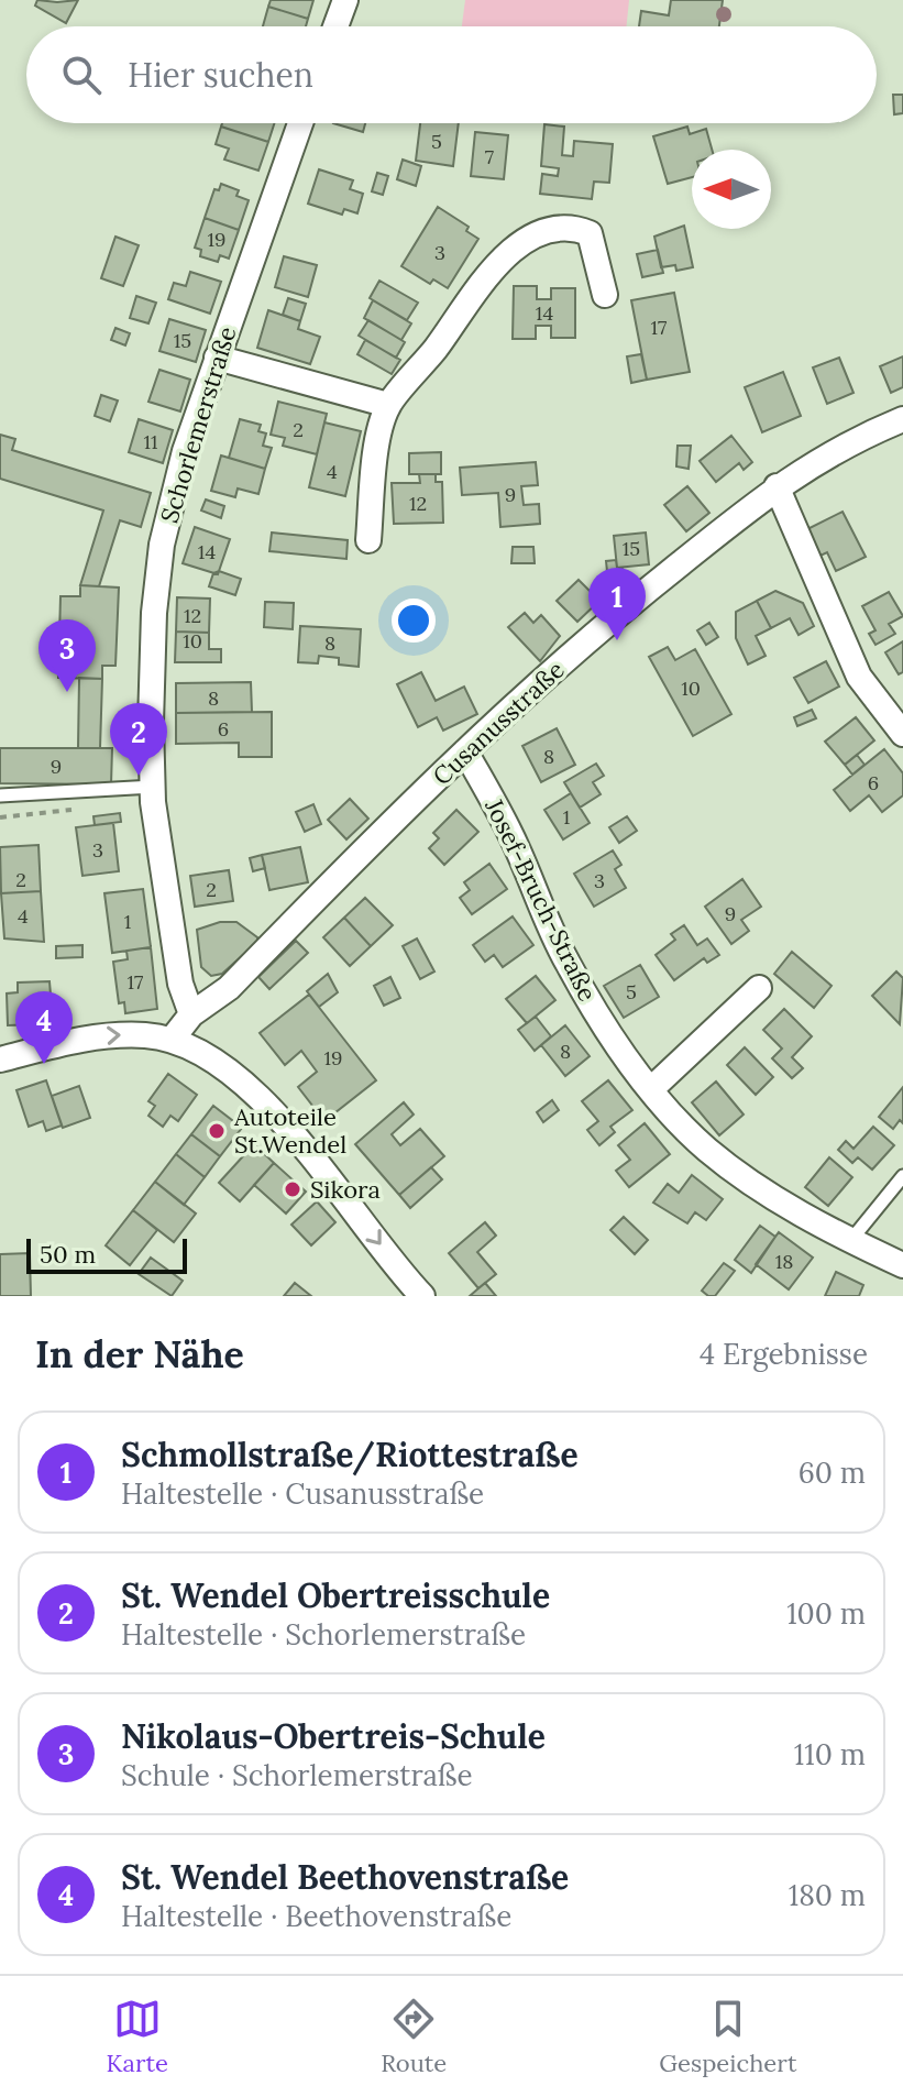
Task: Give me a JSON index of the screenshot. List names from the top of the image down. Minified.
{"streets":{"street":["Schorlemerstraße","Cusanusstraße","Josef-Bruch-Straße"]},"crossings":[["Schorlemerstraße","Cusanusstraße"],["Cusanusstraße","Josef-Bruch-Straße"]],"places":["Autoteile St.Wendel","Sikora"],"house_numbers":["5","7","19","3","14","17","15","2","11","4","9","12","15","14","12","10","8","10","8","6","8","9","6","1","3","2","3","2","9","4","1","17","5","8","19","18"],"scale_bar":"50 m","north":"left","page":{"search":"Hier suchen","pins":["1","3","2","4"],"scale":"50 m","heading":["In der Nähe","4 Ergebnisse"],"list":[{"mark":"1","name":"Schmollstraße/Riottestraße","note":"Haltestelle · Cusanusstraße","value":"60 m"},{"mark":"2","name":"St. Wendel Obertreisschule","note":"Haltestelle · Schorlemerstraße","value":"100 m"},{"mark":"3","name":"Nikolaus-Obertreis-Schule","note":"Schule · Schorlemerstraße","value":"110 m"},{"mark":"4","name":"St. Wendel Beethovenstraße","note":"Haltestelle · Beethovenstraße","value":"180 m"}],"nav":["Karte","Route","Gespeichert"]}}
